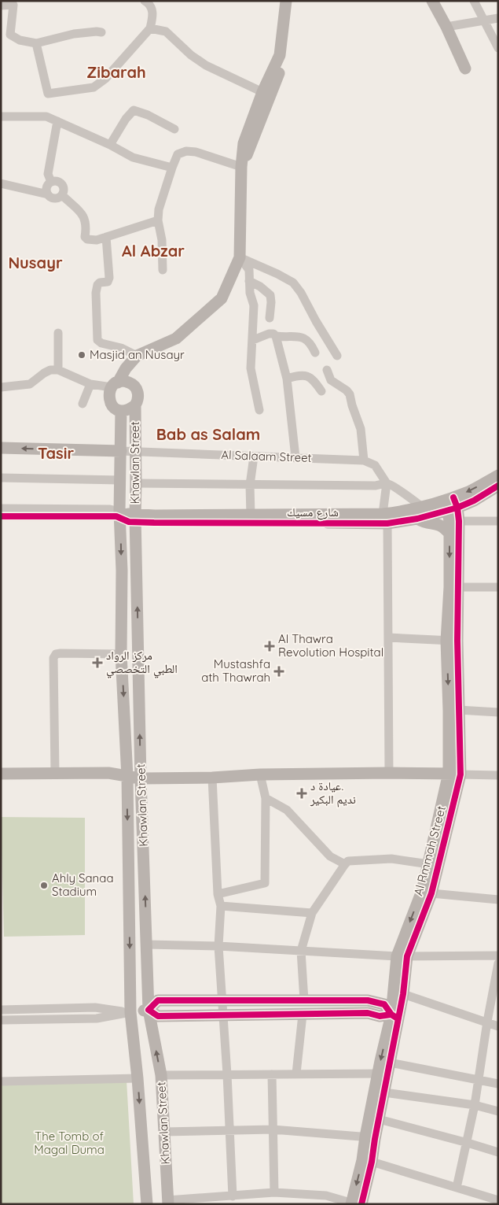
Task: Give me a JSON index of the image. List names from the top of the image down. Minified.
{"streets":{"street":["Al Salaam Street","Khawlan Street","شارع مسيك","Al Rmmah Street"]},"crossings":[["Al Salaam Street","Khawlan Street"],["Khawlan Street","شارع مسيك"],["شارع مسيك","Al Rmmah Street"]],"districts":["Zibarah","Al Abzar","Nusayr","Bab as Salam","Tasir"],"parks":["The Tomb of Magal Duma"],"places":{"other":["Masjid an Nusayr","Ahly Sanaa Stadium"],"health":["Al Thawra Revolution Hospital","مركز الرواد الطبي التخصصي","Mustashfa ath Thawrah","عيادة د. نديم البكير"]}}
